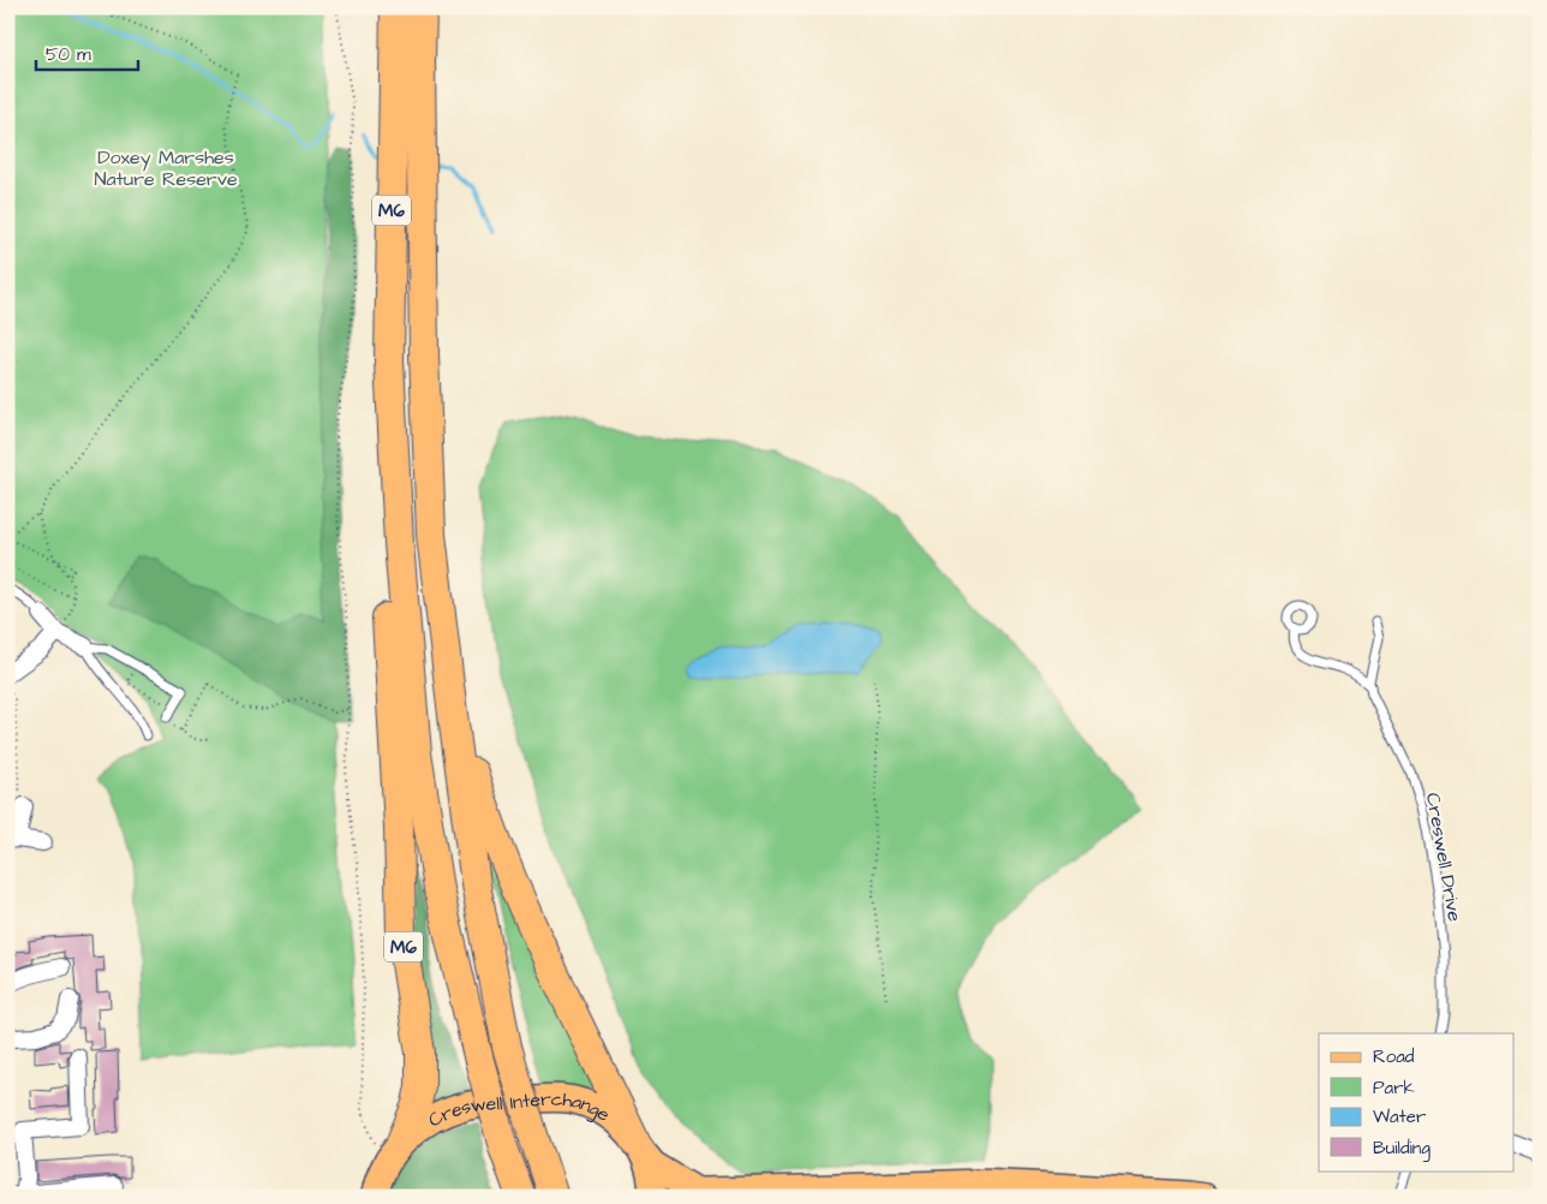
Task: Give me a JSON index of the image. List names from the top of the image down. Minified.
{"streets":{"highway":["M6","Creswell Interchange"],"lane":["Creswell Drive"]},"crossings":[["M6","Creswell Interchange"]],"parks":["Doxey Marshes Nature Reserve"],"legend":["Road","Park","Water","Building"],"scale_bar":"50 m"}
